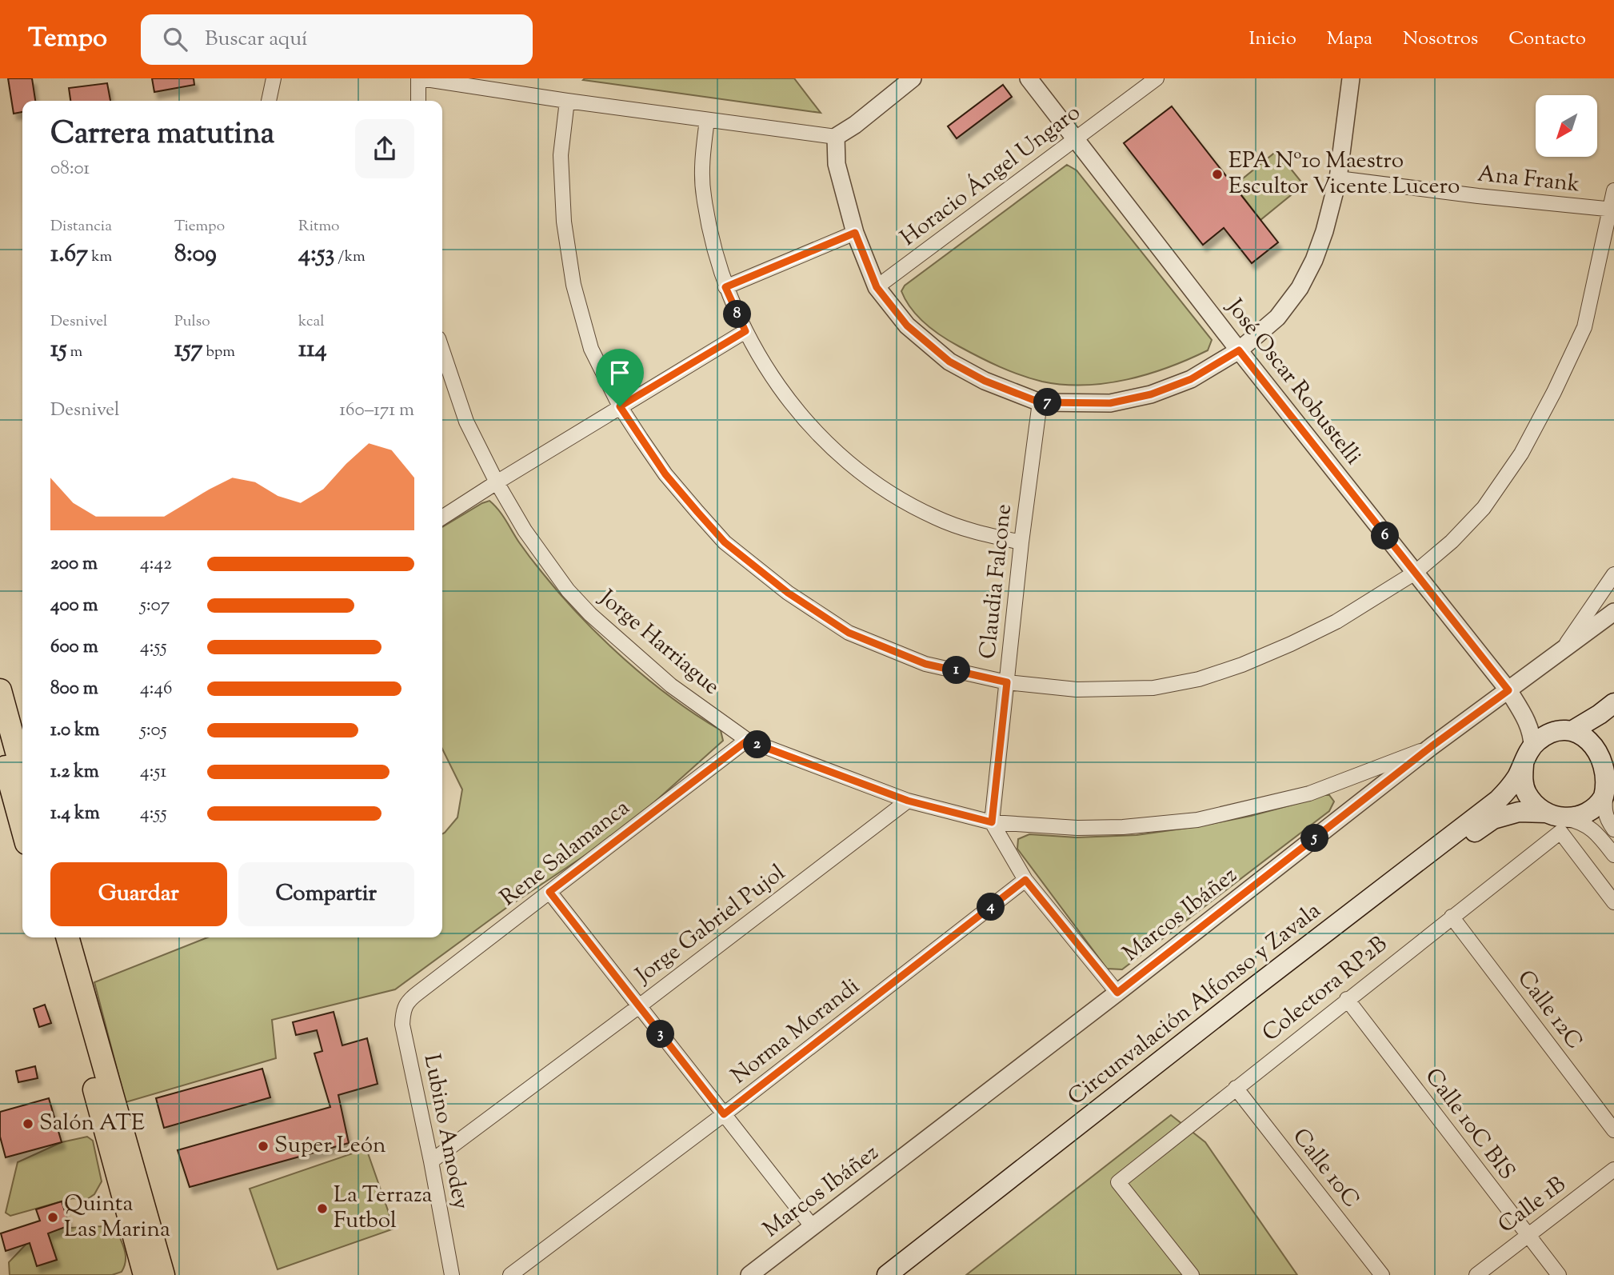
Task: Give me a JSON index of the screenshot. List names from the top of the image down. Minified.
{"streets":{"main road":["Circunvalación Alfonso y Zavala"],"street":["Horacio Ángel Ungaro","Ana Frank","José Oscar Robustelli","Claudia Falcone","Jorge Harriague","Rene Salamanca","Marcos Ibáñez","Jorge Gabriel Pujol","Colectora RP2B","Calle 12C","Norma Morandi","Calle 10C BIS","Lubino Amodey","Calle 10C","Calle 1B"]},"crossings":[["Horacio Ángel Ungaro","José Oscar Robustelli"],["José Oscar Robustelli","Marcos Ibáñez"],["Claudia Falcone","Jorge Harriague"],["Jorge Harriague","Rene Salamanca"],["Jorge Harriague","Marcos Ibáñez"],["Jorge Harriague","Jorge Gabriel Pujol"],["Rene Salamanca","Lubino Amodey"],["Jorge Gabriel Pujol","Lubino Amodey"],["Colectora RP2B","Circunvalación Alfonso y Zavala"],["Colectora RP2B","Calle 12C"],["Colectora RP2B","Calle 10C BIS"],["Colectora RP2B","Calle 10C"],["Calle 10C BIS","Calle 1B"]],"places":["EPA Nº10 Maestro Escultor Vicente Lucero","Salón ATE","Super León","La Terraza Futbol","Quinta Las Marina"],"north":"bottom left","page":{"header":"Tempo","search":"Buscar aquí","nav":["Inicio","Mapa","Nosotros","Contacto"],"heading":["Carrera matutina","08:01"],"stats":[["Distancia","1.67 km"],["Tiempo","8:09"],["Ritmo","4:53 /km"],["Desnivel","15 m"],["Pulso","157 bpm"],["kcal","114"]],"pins":["8","7","6","1","2","5","4","3"],"chart":["Desnivel","160–171 m"],"list":[{"name":"200 m","note":"4:42"},{"name":"400 m","note":"5:07"},{"name":"600 m","note":"4:55"},{"name":"800 m","note":"4:46"},{"name":"1.0 km","note":"5:05"},{"name":"1.2 km","note":"4:51"},{"name":"1.4 km","note":"4:55"}],"buttons":["Guardar","Compartir"]}}
